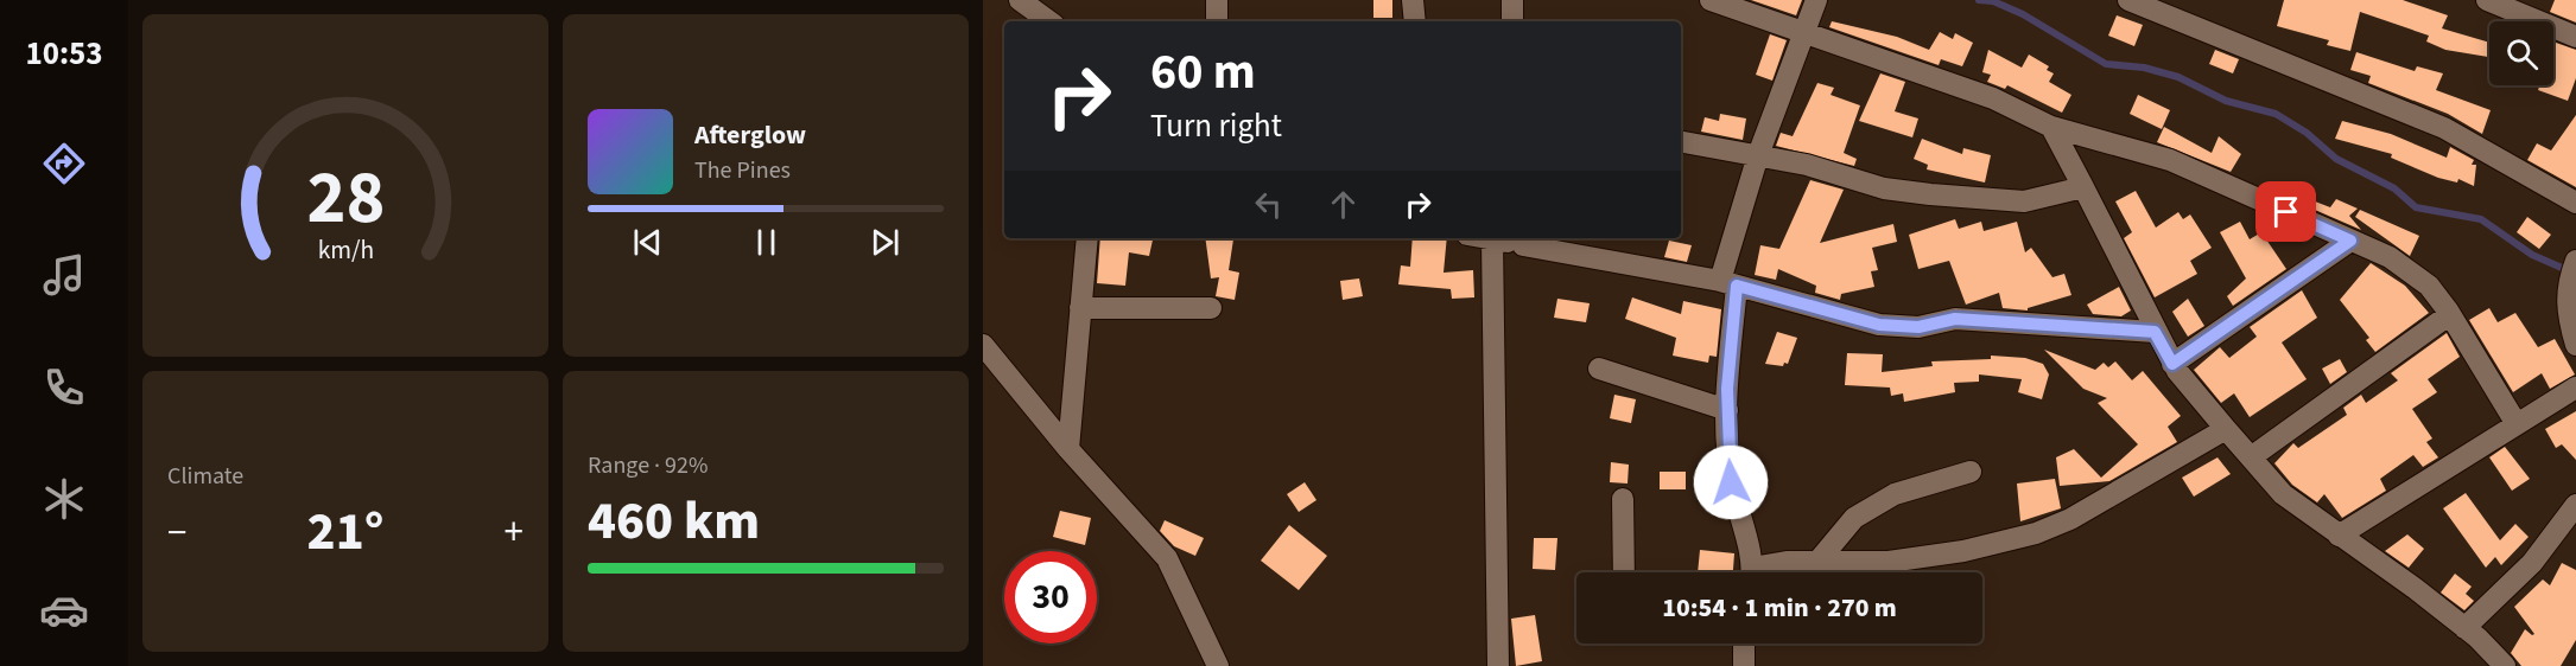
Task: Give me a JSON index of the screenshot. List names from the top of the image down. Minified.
{"page":{"tabs":"10:53","turn":["60 m","Turn right"],"song":["Afterglow","The Pines"],"tile":["Climate",["Range · 92%","460 km"]],"heat":["−","21°","+"],"limit":"30","trip":"10:54 · 1 min · 270 m","gauge":["28","km/h"]}}
